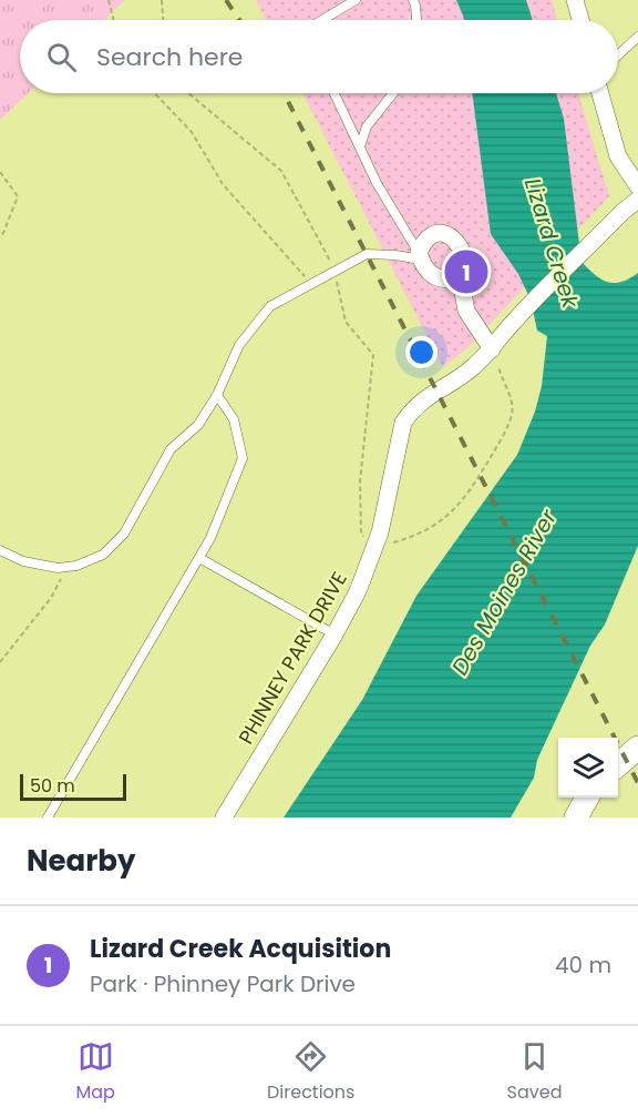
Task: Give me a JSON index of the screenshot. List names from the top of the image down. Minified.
{"streets":{"street":["PHINNEY PARK DRIVE"]},"water":["Lizard Creek","Des Moines River"],"scale_bar":"50 m","page":{"search":"Search here","pins":"1","scale":"50 m","heading":"Nearby","list":[{"mark":"1","name":"Lizard Creek Acquisition","note":"Park · Phinney Park Drive","value":"40 m"}],"nav":["Map","Directions","Saved"]}}
